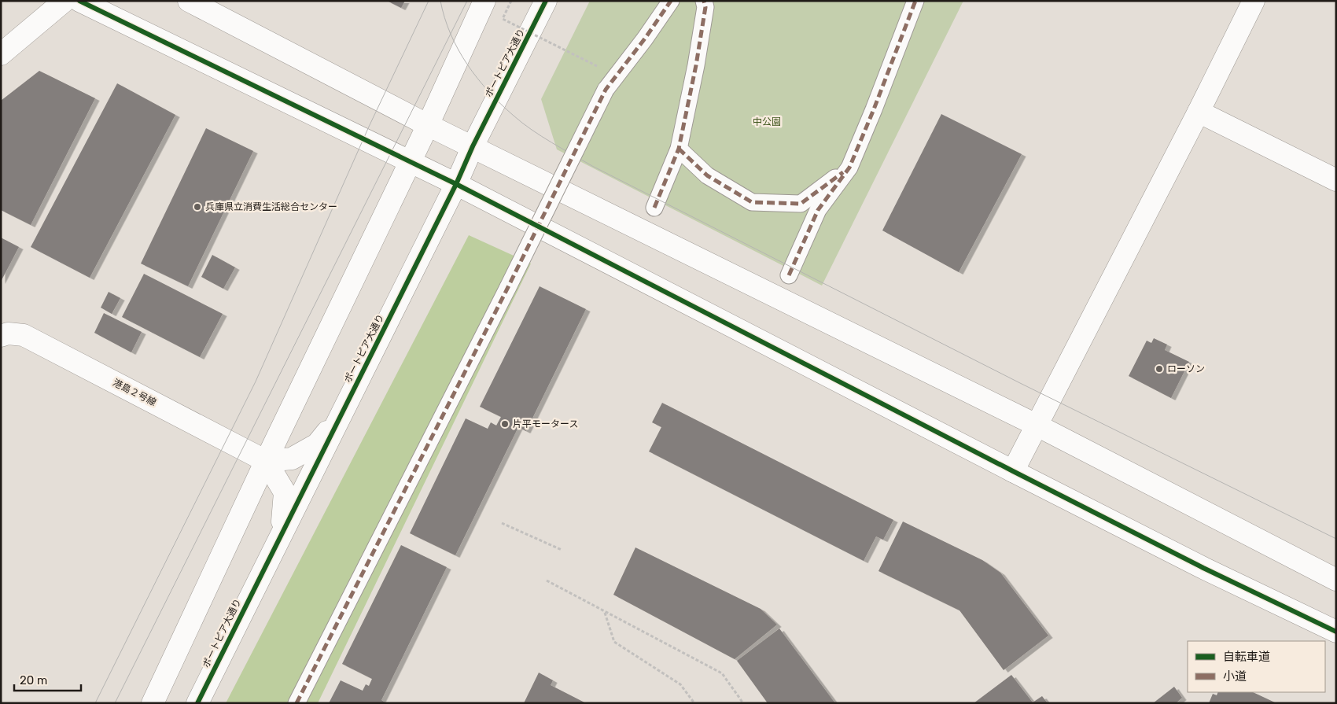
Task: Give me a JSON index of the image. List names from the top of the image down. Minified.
{"streets":{"street":["ポートピア大通り","港島２号線"]},"parks":["中公園"],"places":["兵庫県立消費生活総合センター","ローソン","片平モータース"],"legend":["自転車道","小道"],"scale_bar":"20 m"}
